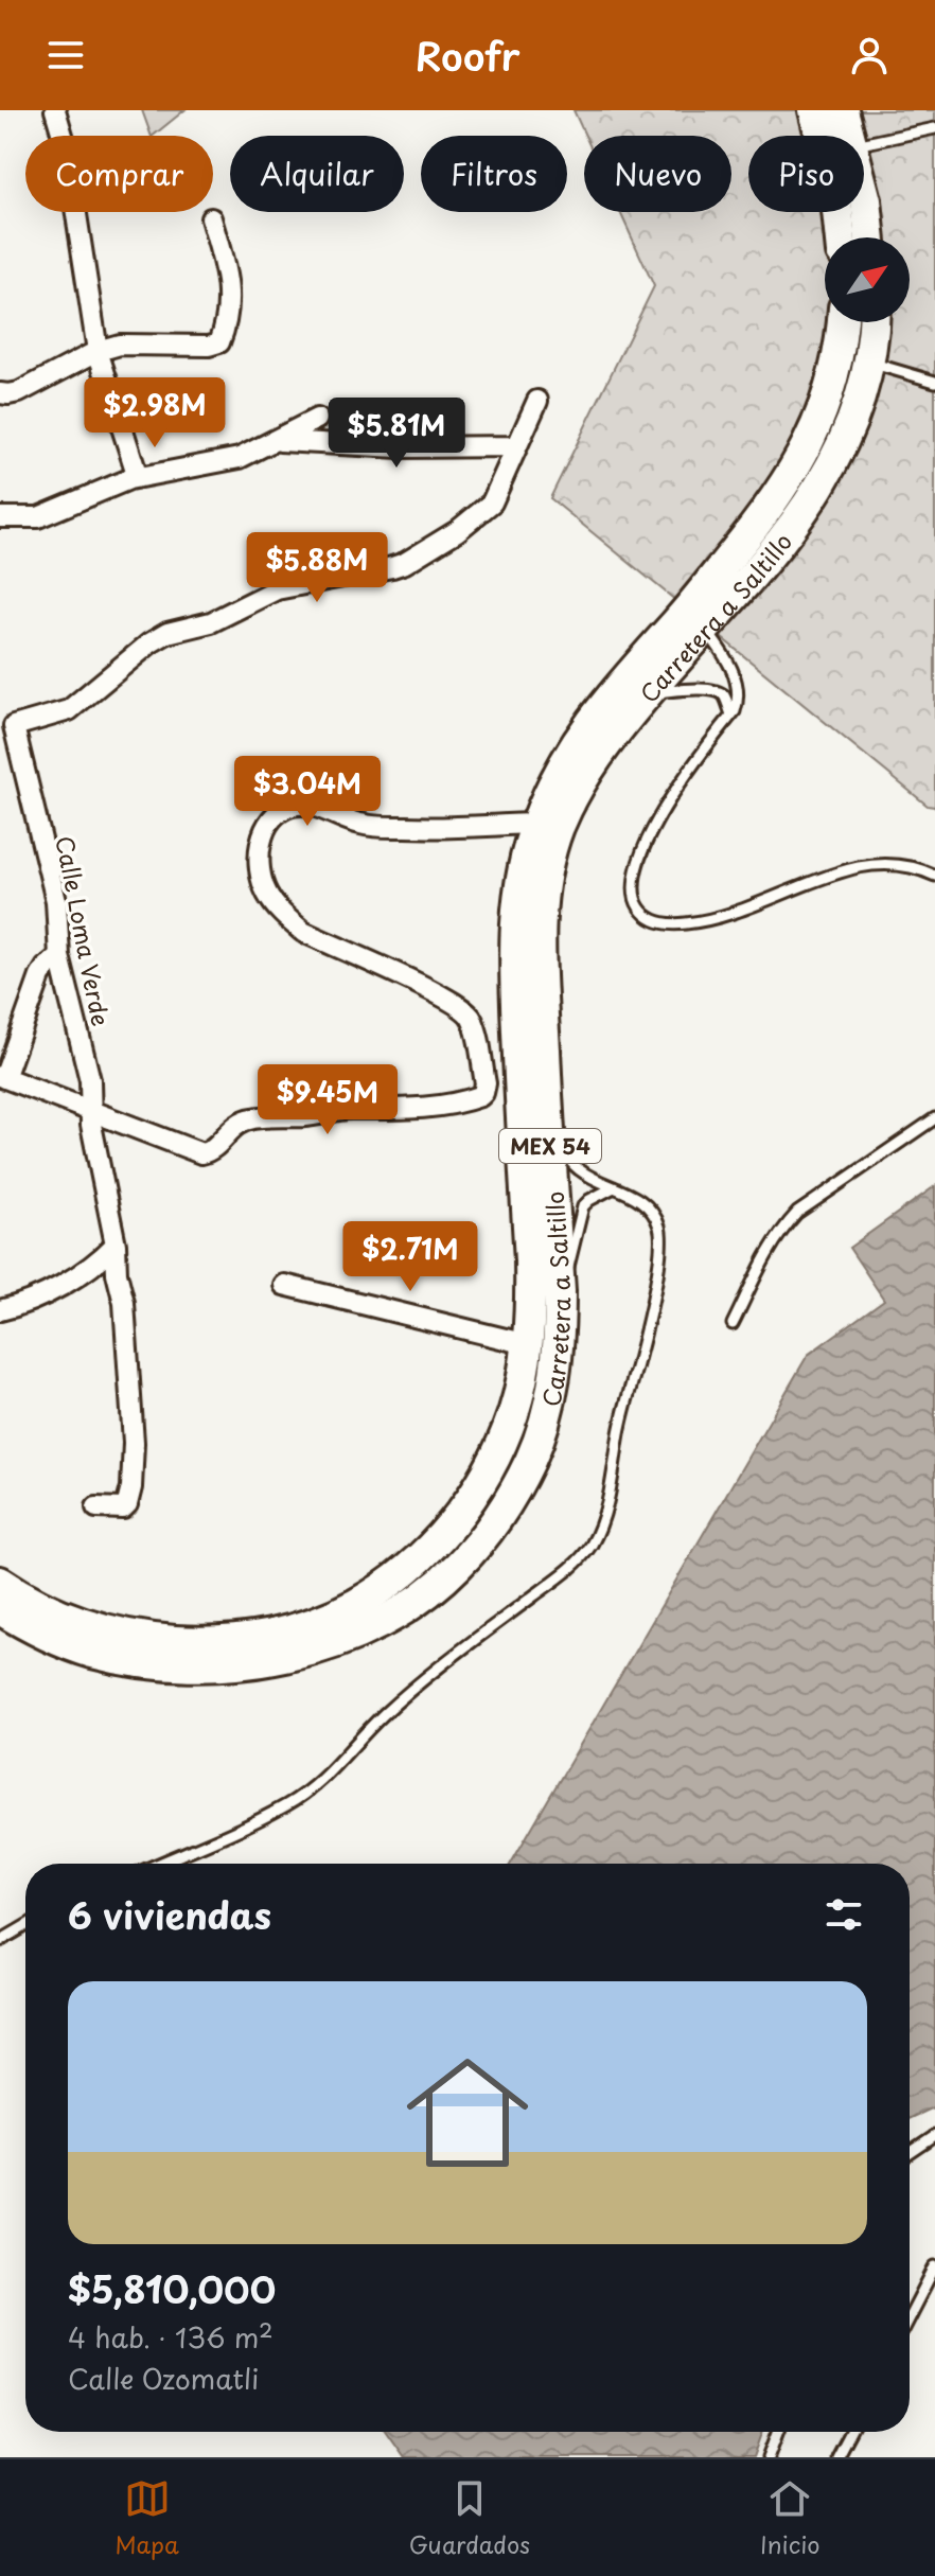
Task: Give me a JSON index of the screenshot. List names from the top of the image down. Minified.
{"streets":{"main road":["Carretera a Saltillo","MEX 54"],"street":["Calle Loma Verde"]},"north":"top right","page":{"header":"Roofr","chip":["Comprar","Alquilar","Filtros","Nuevo","Piso"],"price":["$2.98M","$5.81M","$5.88M","$3.04M","$9.45M","$2.71M"],"heading":"6 viviendas","list":[{"name":"$5,810,000","note":"4 hab. · 136 m² · Calle Ozomatli"}],"tabs":["Mapa","Guardados","Inicio"]}}
